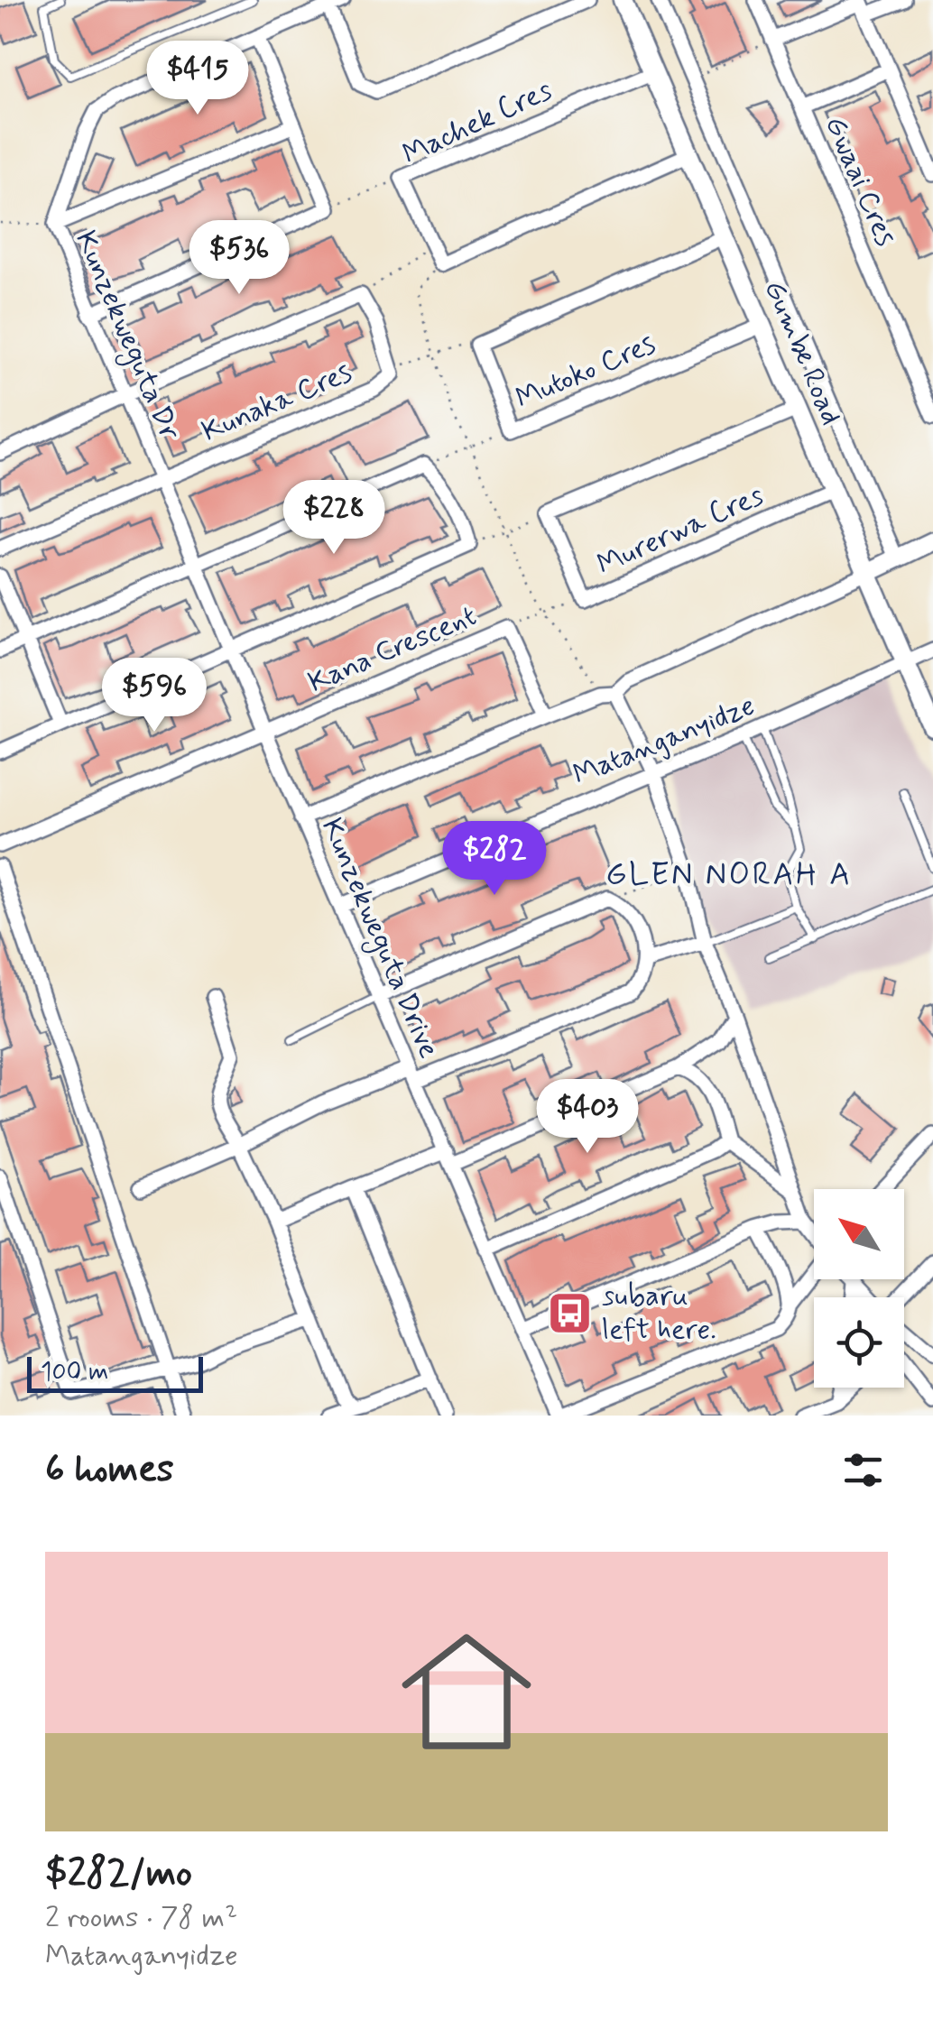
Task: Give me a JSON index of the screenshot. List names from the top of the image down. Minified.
{"streets":{"street":["Machek Cres","Gwaai Cres","Kunzekweguta Dr","Gumbe Road","Mutoko Cres","Kunaka Cres","Murerwa Cres","Kana Crescent","Matanganyidze","Kunzekweguta Drive"]},"crossings":[["Machek Cres","Gumbe Road"],["Kunzekweguta Dr","Kunaka Cres"],["Kunzekweguta Dr","Kunzekweguta Drive"],["Gumbe Road","Mutoko Cres"],["Gumbe Road","Murerwa Cres"],["Gumbe Road","Matanganyidze"],["Kunaka Cres","Kunzekweguta Drive"],["Kana Crescent","Kunzekweguta Drive"],["Matanganyidze","Kunzekweguta Drive"]],"districts":["GLEN NORAH A"],"places":{"bus stop":["subaru left here."]},"scale_bar":"100 m","north":"top left","page":{"price":["$415","$536","$228","$596","$282","$403"],"scale":"100 m","heading":"6 homes","list":[{"name":"$282/mo","note":"2 rooms · 78 m² · Matanganyidze"}]}}
